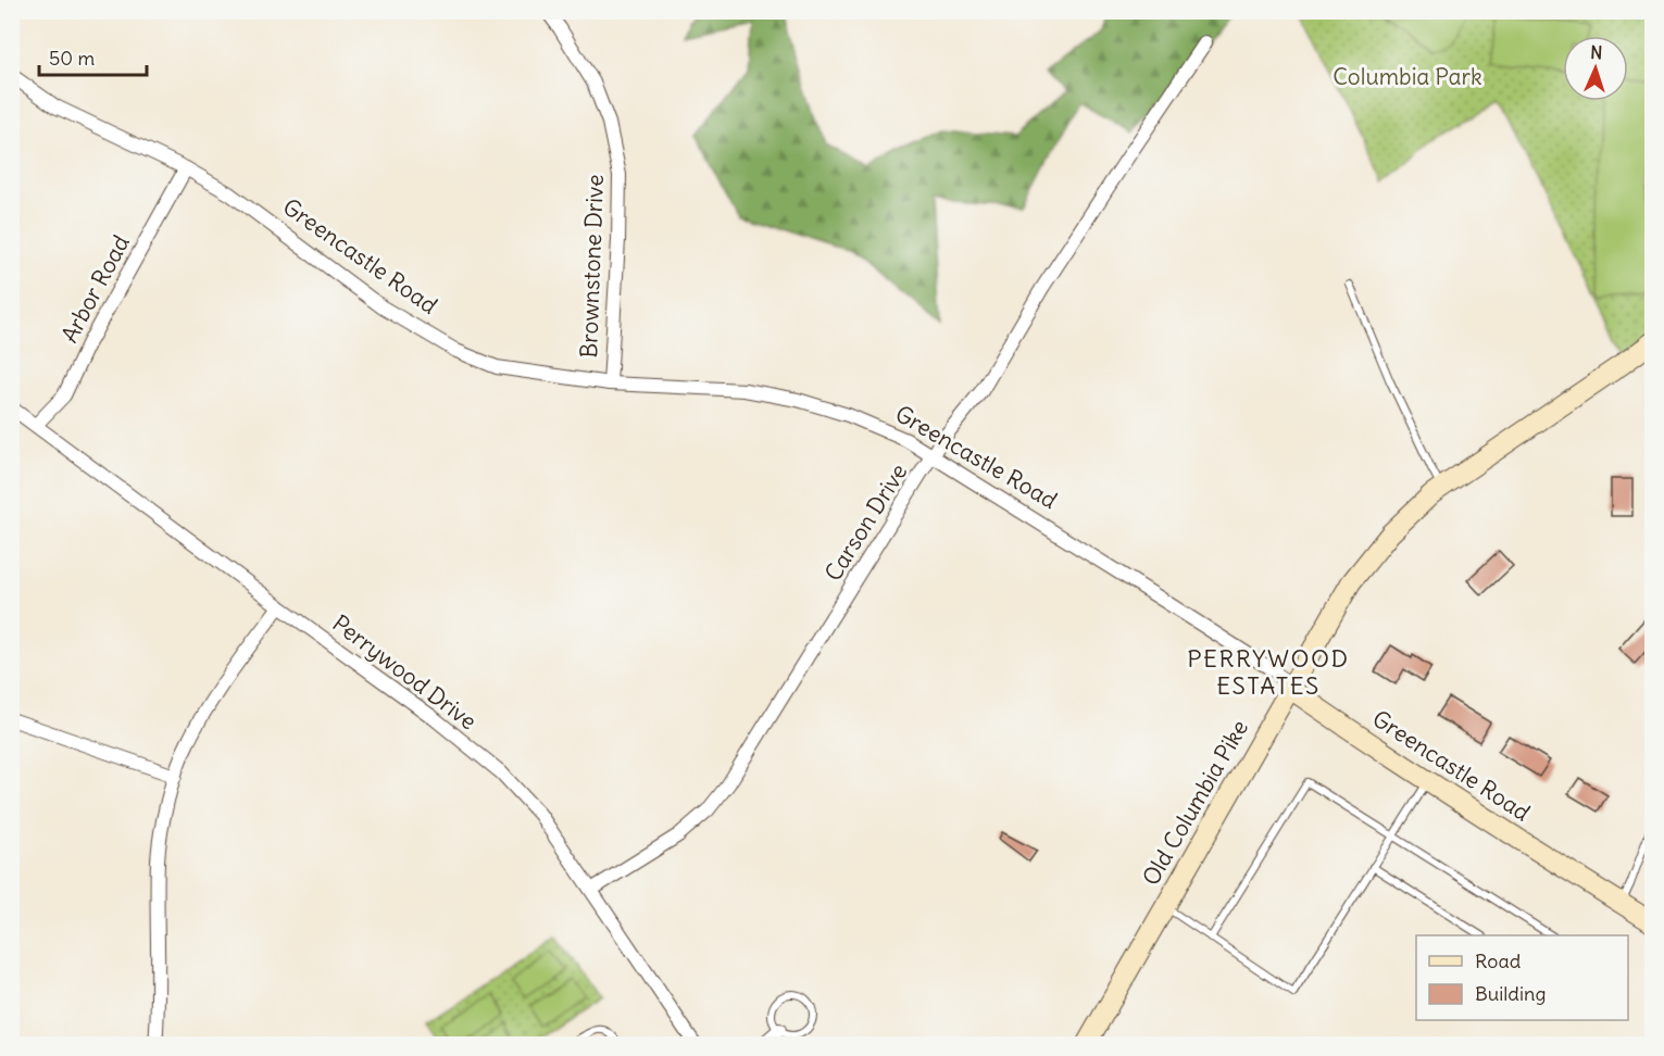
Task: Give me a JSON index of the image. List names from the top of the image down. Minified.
{"streets":{"main road":["Greencastle Road","Old Columbia Pike"],"street":["Brownstone Drive","Arbor Road","Carson Drive","Perrywood Drive"]},"crossings":[["Greencastle Road","Brownstone Drive"],["Greencastle Road","Arbor Road"],["Greencastle Road","Carson Drive"],["Greencastle Road","Old Columbia Pike"],["Arbor Road","Perrywood Drive"],["Carson Drive","Perrywood Drive"]],"districts":["PERRYWOOD ESTATES"],"parks":["Columbia Park"],"legend":["Road","Building"],"scale_bar":"50 m","north":"top"}
